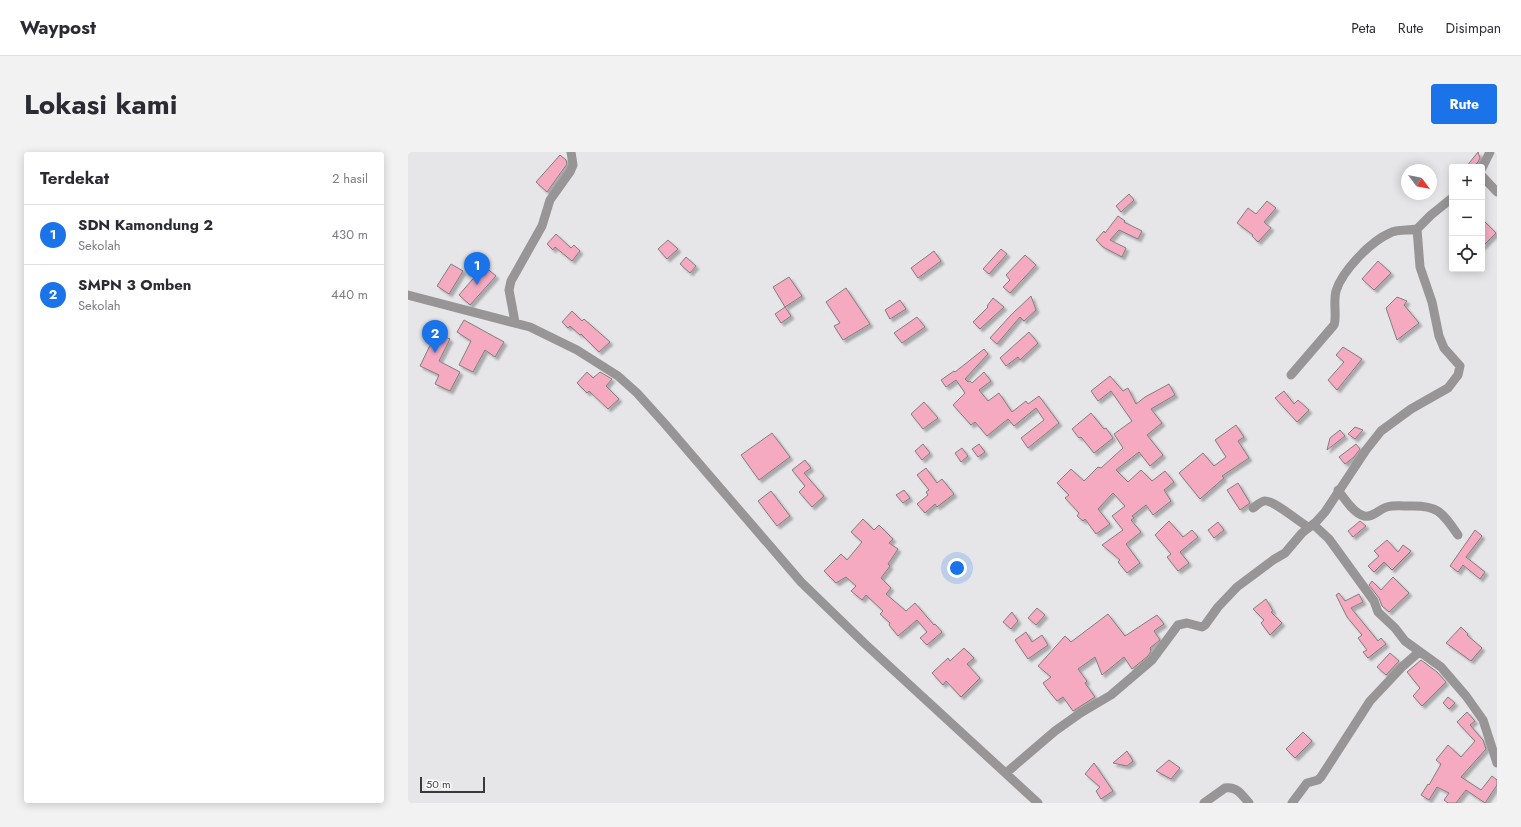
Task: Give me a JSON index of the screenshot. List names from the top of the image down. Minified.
{"scale_bar":"50 m","north":"bottom right","page":{"header":"Waypost","nav":["Peta","Rute","Disimpan"],"title":"Lokasi kami","buttons":"Rute","heading":["Terdekat","2 hasil"],"map_buttons":["+","−"],"list":[{"mark":"1","name":"SDN Kamondung 2","note":"Sekolah","value":"430 m"},{"mark":"2","name":"SMPN 3 Omben","note":"Sekolah","value":"440 m"}],"pins":["1","2"],"scale":"50 m"}}
